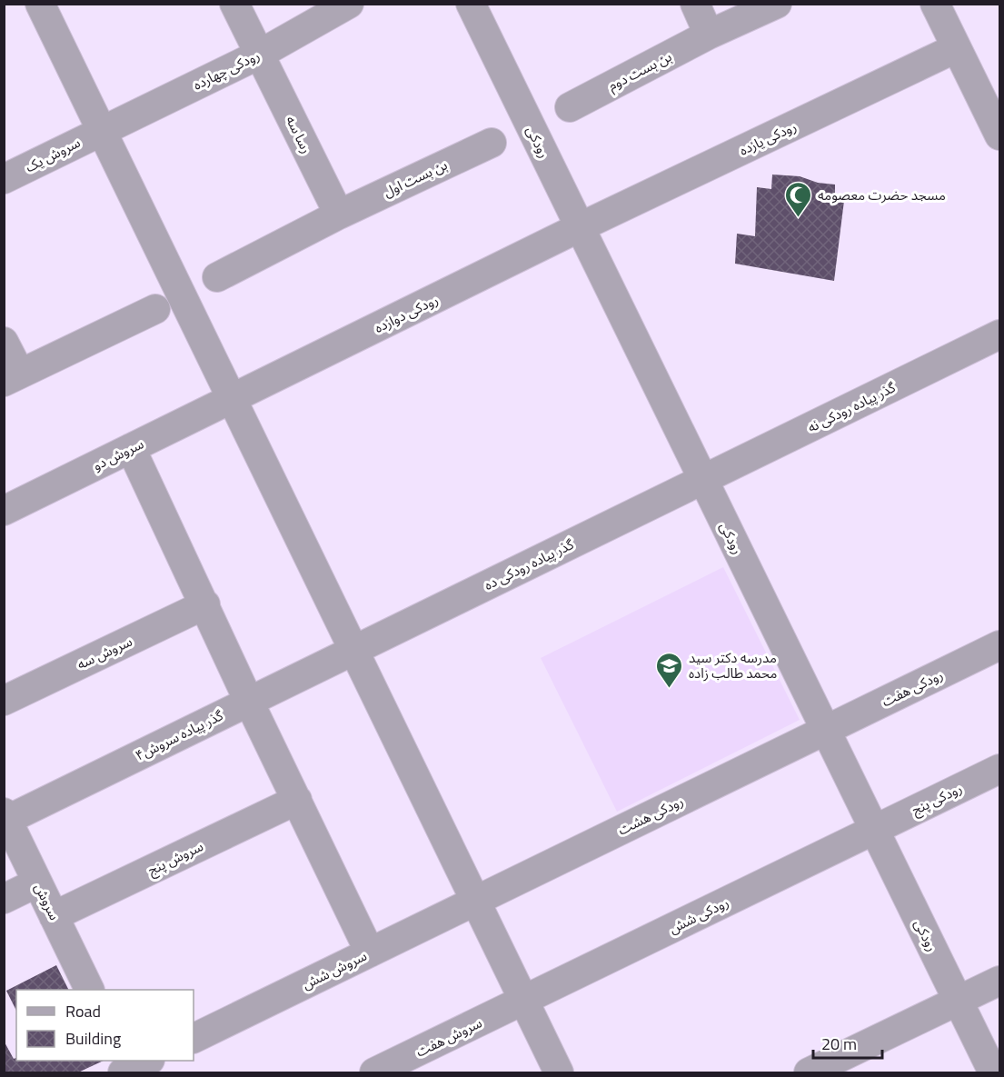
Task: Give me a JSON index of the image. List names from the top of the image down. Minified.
{"streets":{"street":["رودکی چهارده","بن بست دوم","رسا سه","رودکی یازده","رودکی","سروش یک","بن بست اول","رودکی دوازده","گذر پیاده رودکی نه","سروش دو","گذر پیاده رودکی ده","سروش سه","رودکی هفت","گذر پیاده سروش۴","رودکی پنج","رودکی هشت","سروش پنج","سروش","رودکی شش","سروش شش","سروش هفت"]},"crossings":[["رودکی چهارده","رسا سه"],["رودکی چهارده","سروش یک"],["رسا سه","بن بست اول"],["رودکی یازده","رودکی"],["رودکی یازده","رودکی دوازده"],["رودکی","رودکی دوازده"],["رودکی","گذر پیاده رودکی نه"],["رودکی","گذر پیاده رودکی ده"],["رودکی","رودکی هفت"],["رودکی","رودکی پنج"],["رودکی","رودکی هشت"],["رودکی","رودکی شش"],["رودکی دوازده","سروش دو"],["گذر پیاده رودکی نه","گذر پیاده رودکی ده"],["گذر پیاده رودکی ده","گذر پیاده سروش۴"],["رودکی هفت","رودکی هشت"],["گذر پیاده سروش۴","سروش"],["رودکی پنج","رودکی شش"],["رودکی هشت","سروش شش"],["سروش پنج","سروش"],["رودکی شش","سروش هفت"]],"places":{"mosque":["مسجد حضرت معصومه"],"school or university":["مدرسه دکتر سید محمد طالب زاده"]},"legend":["Road","Building"],"scale_bar":"20 m"}
